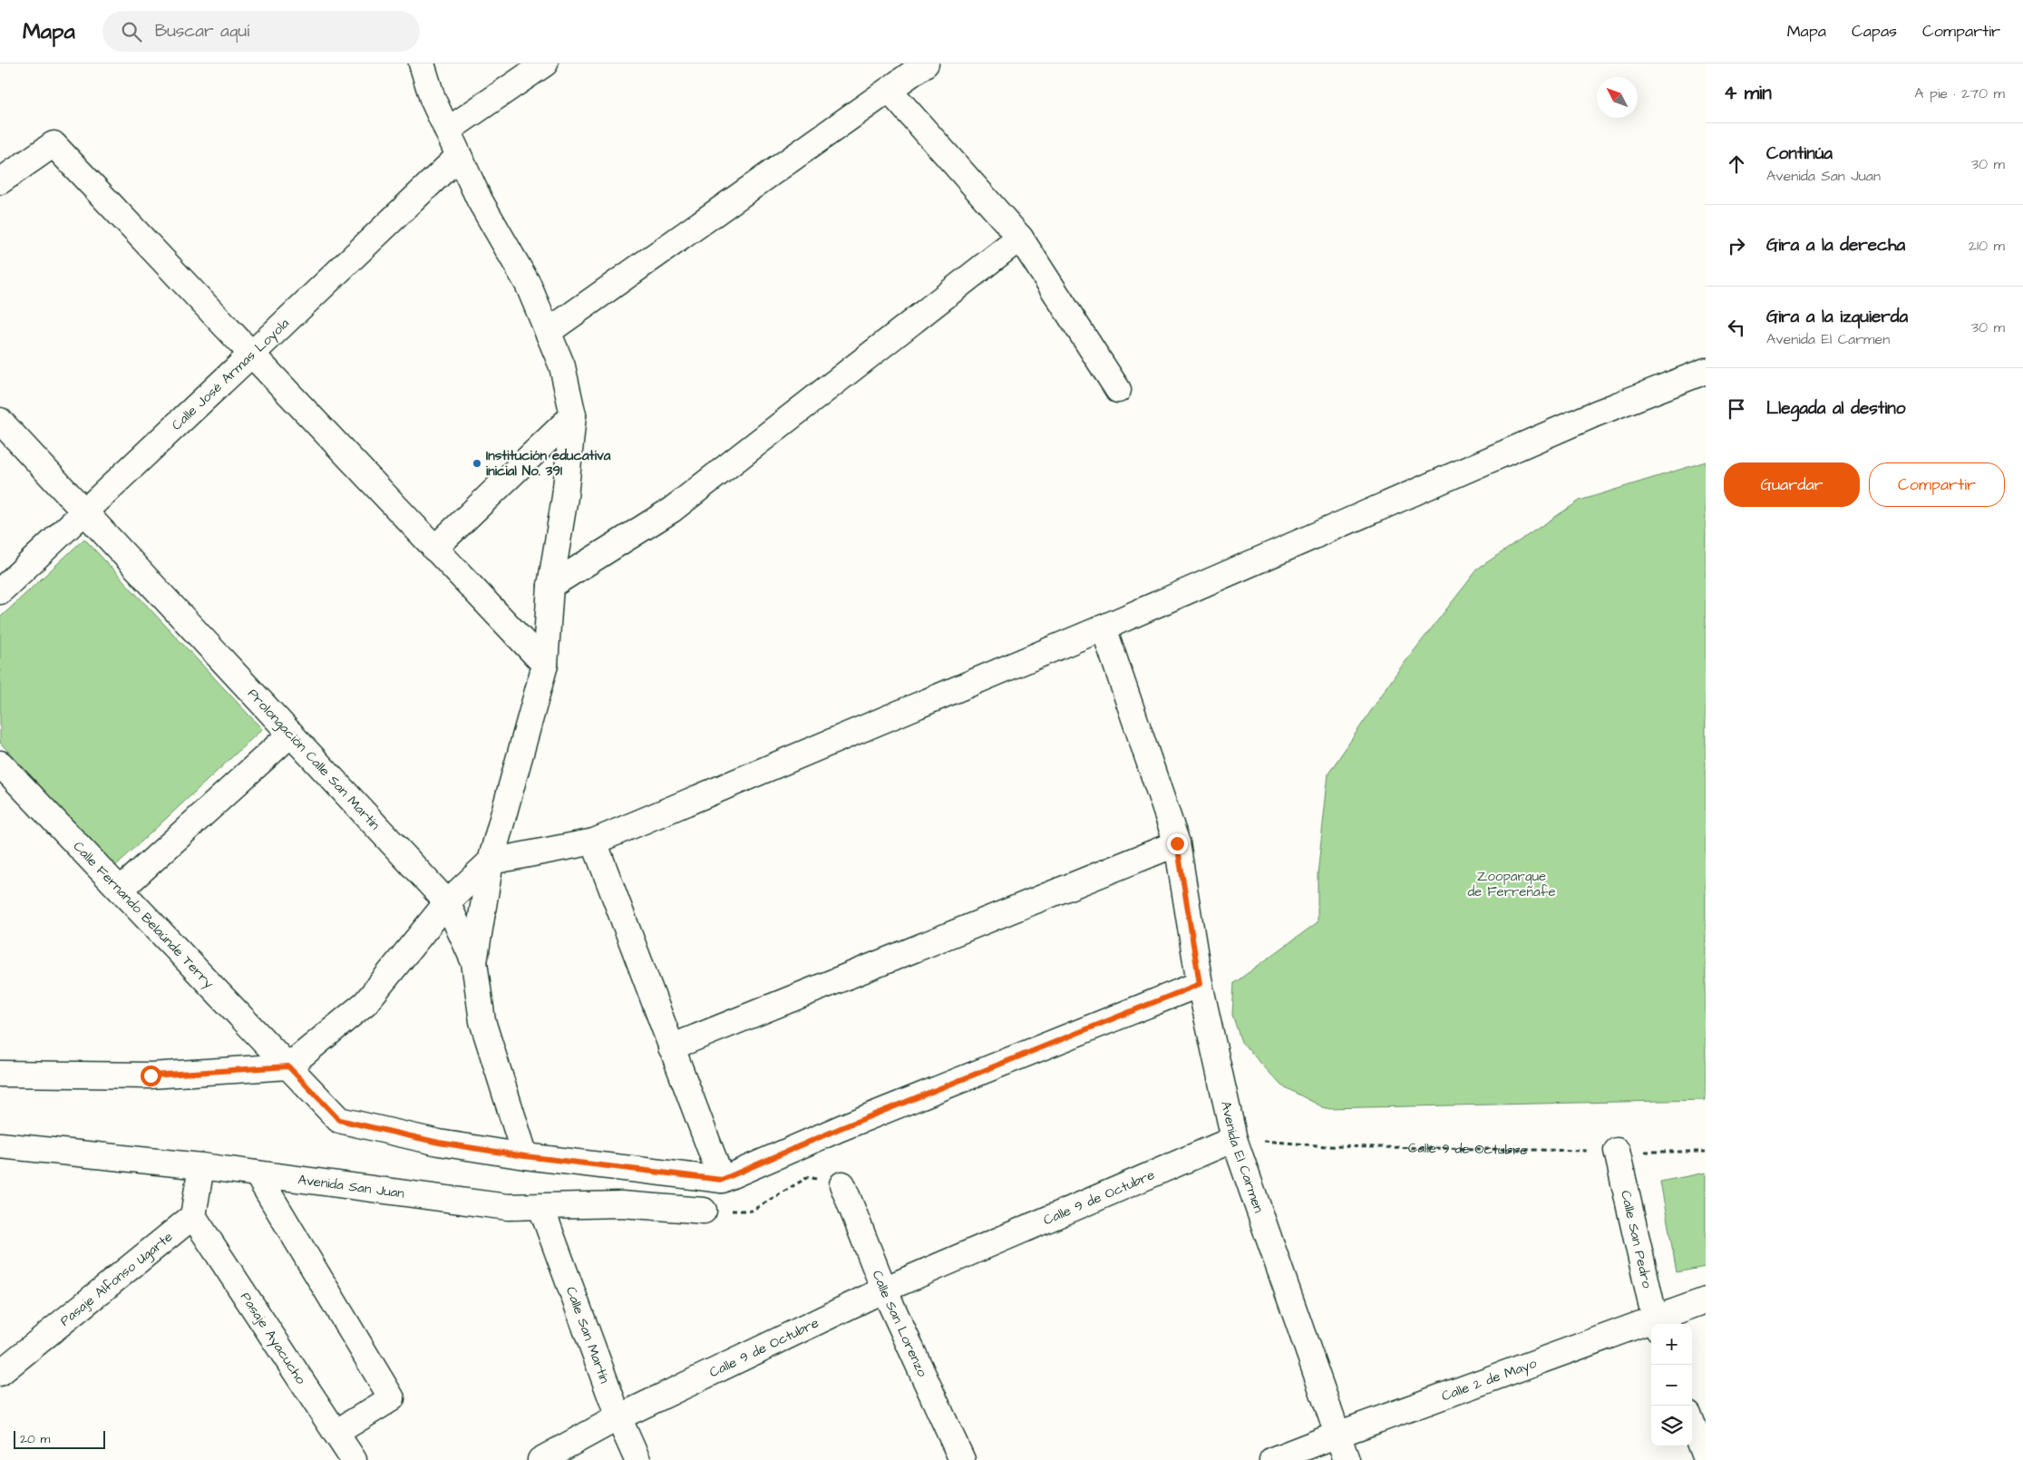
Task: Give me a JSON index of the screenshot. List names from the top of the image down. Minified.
{"streets":{"street":["Calle José Armas Loyola","Prolongación Calle San Martín","Calle Fernando Belaúnde Terry","Calle 9 de Octubre","Avenida El Carmen","Avenida San Juan","Calle San Pedro","Pasaje Alfonso Ugarte","Calle San Lorenzo","Calle San Martín","Pasaje Ayacucho","Calle 2 de Mayo"]},"crossings":[["Calle José Armas Loyola","Prolongación Calle San Martín"],["Prolongación Calle San Martín","Calle Fernando Belaúnde Terry"],["Calle 9 de Octubre","Avenida El Carmen"],["Calle 9 de Octubre","Calle San Pedro"],["Calle 9 de Octubre","Calle San Lorenzo"],["Calle 9 de Octubre","Calle San Martín"],["Avenida El Carmen","Calle 2 de Mayo"],["Avenida San Juan","Calle San Martín"],["Calle San Pedro","Calle 2 de Mayo"],["Pasaje Alfonso Ugarte","Pasaje Ayacucho"]],"parks":["Zooparque de Ferreñafe"],"places":["Institución educativa inicial No. 391"],"scale_bar":"20 m","north":"top left","page":{"header":"Mapa","search":"Buscar aquí","nav":["Mapa","Capas","Compartir"],"heading":["4 min","A pie · 270 m"],"list":[["Continúa","Avenida San Juan","30 m"],["Gira a la derecha","210 m"],["Gira a la izquierda","Avenida El Carmen","30 m"],"Llegada al destino"],"buttons":["Guardar","Compartir"],"map_buttons":["+","−"],"scale":"20 m"}}
